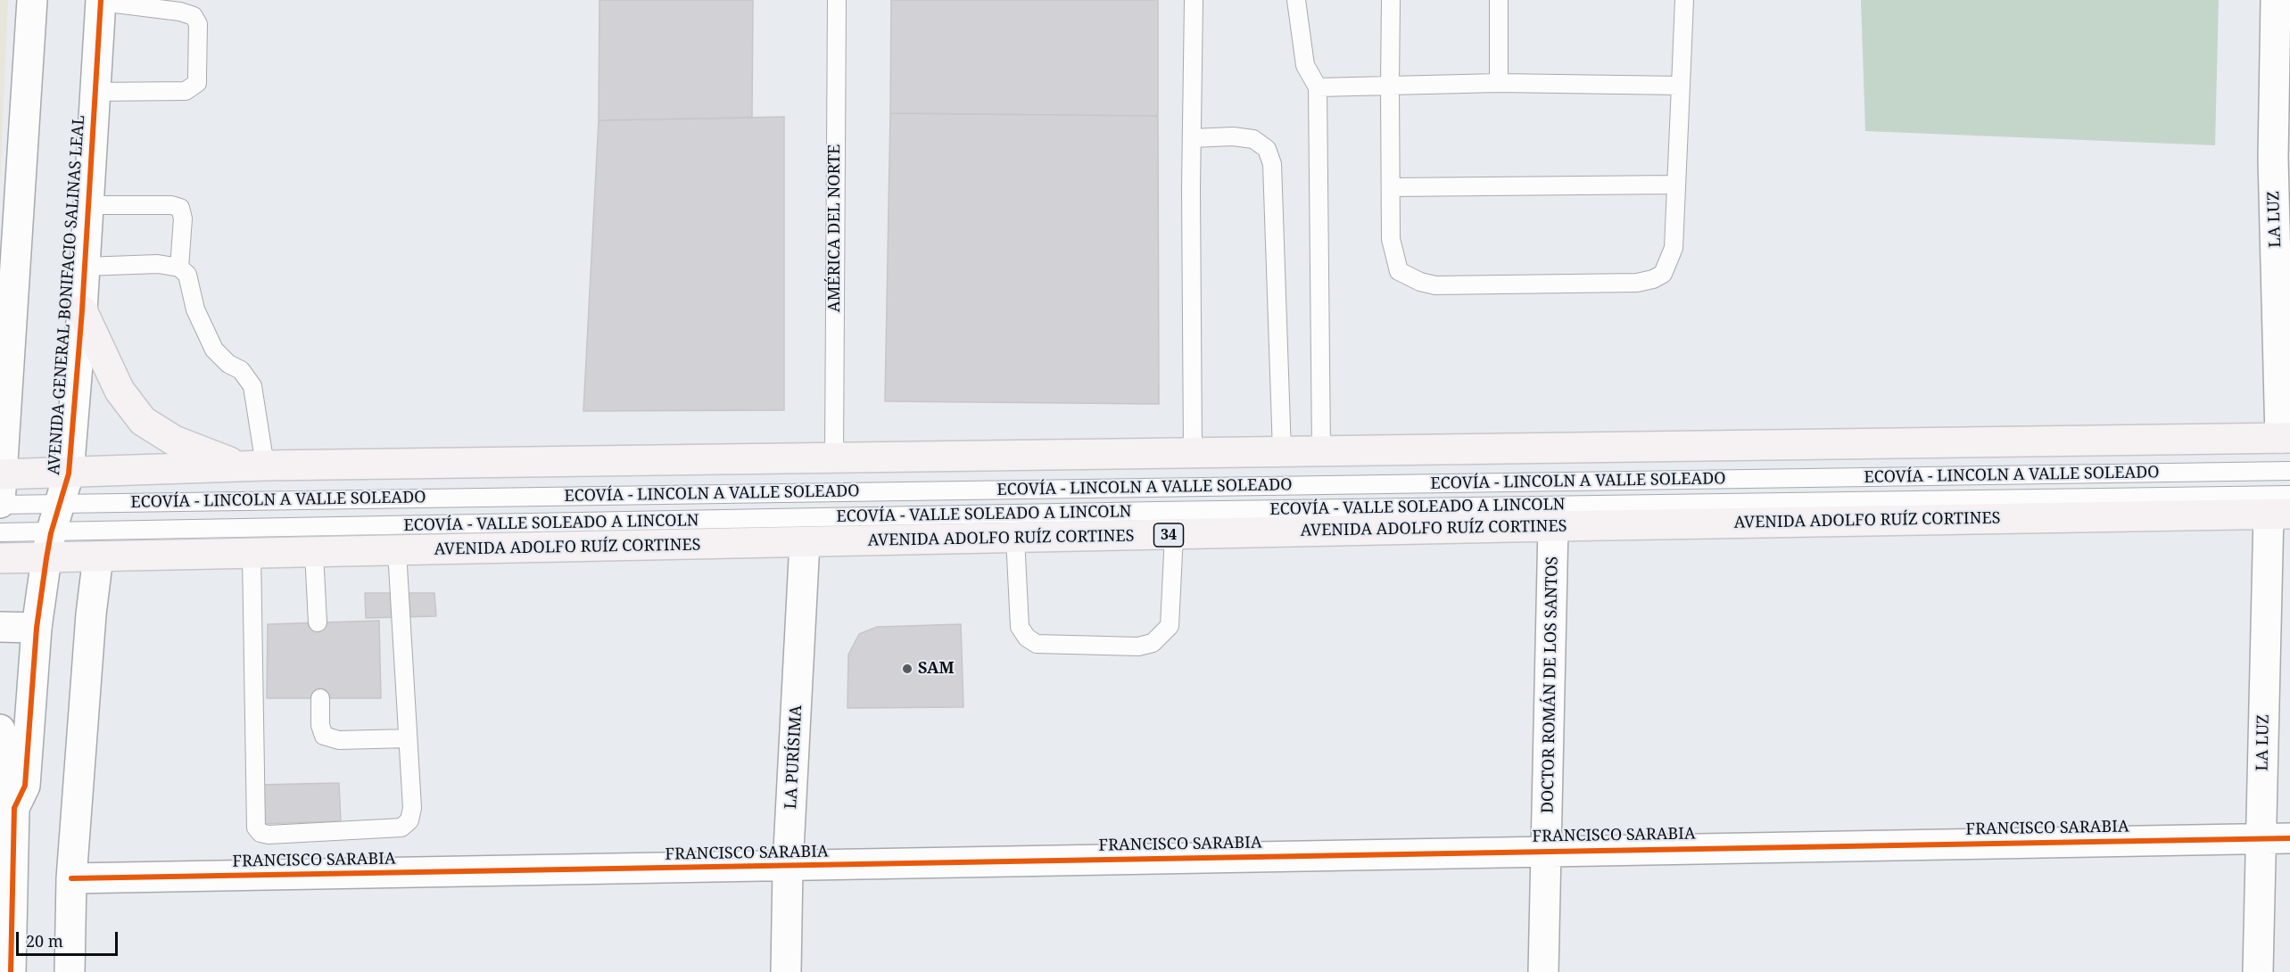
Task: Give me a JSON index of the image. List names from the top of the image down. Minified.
{"streets":{"main road":["AVENIDA ADOLFO RUÍZ CORTINES","34"],"street":["LA LUZ","AVENIDA GENERAL BONIFACIO SALINAS LEAL","DOCTOR ROMÁN DE LOS SANTOS","LA PURÍSIMA","FRANCISCO SARABIA"],"lane":["AMÉRICA DEL NORTE","ECOVÍA - LINCOLN A VALLE SOLEADO","ECOVÍA - VALLE SOLEADO A LINCOLN"]},"crossings":[["LA LUZ","ECOVÍA - VALLE SOLEADO A LINCOLN"],["LA LUZ","AVENIDA ADOLFO RUÍZ CORTINES"],["LA LUZ","FRANCISCO SARABIA"],["AVENIDA GENERAL BONIFACIO SALINAS LEAL","ECOVÍA - LINCOLN A VALLE SOLEADO"],["AVENIDA GENERAL BONIFACIO SALINAS LEAL","ECOVÍA - VALLE SOLEADO A LINCOLN"],["AVENIDA GENERAL BONIFACIO SALINAS LEAL","AVENIDA ADOLFO RUÍZ CORTINES"],["ECOVÍA - VALLE SOLEADO A LINCOLN","AVENIDA ADOLFO RUÍZ CORTINES"],["AVENIDA ADOLFO RUÍZ CORTINES","DOCTOR ROMÁN DE LOS SANTOS"],["AVENIDA ADOLFO RUÍZ CORTINES","LA PURÍSIMA"],["DOCTOR ROMÁN DE LOS SANTOS","FRANCISCO SARABIA"],["LA PURÍSIMA","FRANCISCO SARABIA"]],"places":["SAM"],"scale_bar":"20 m"}
